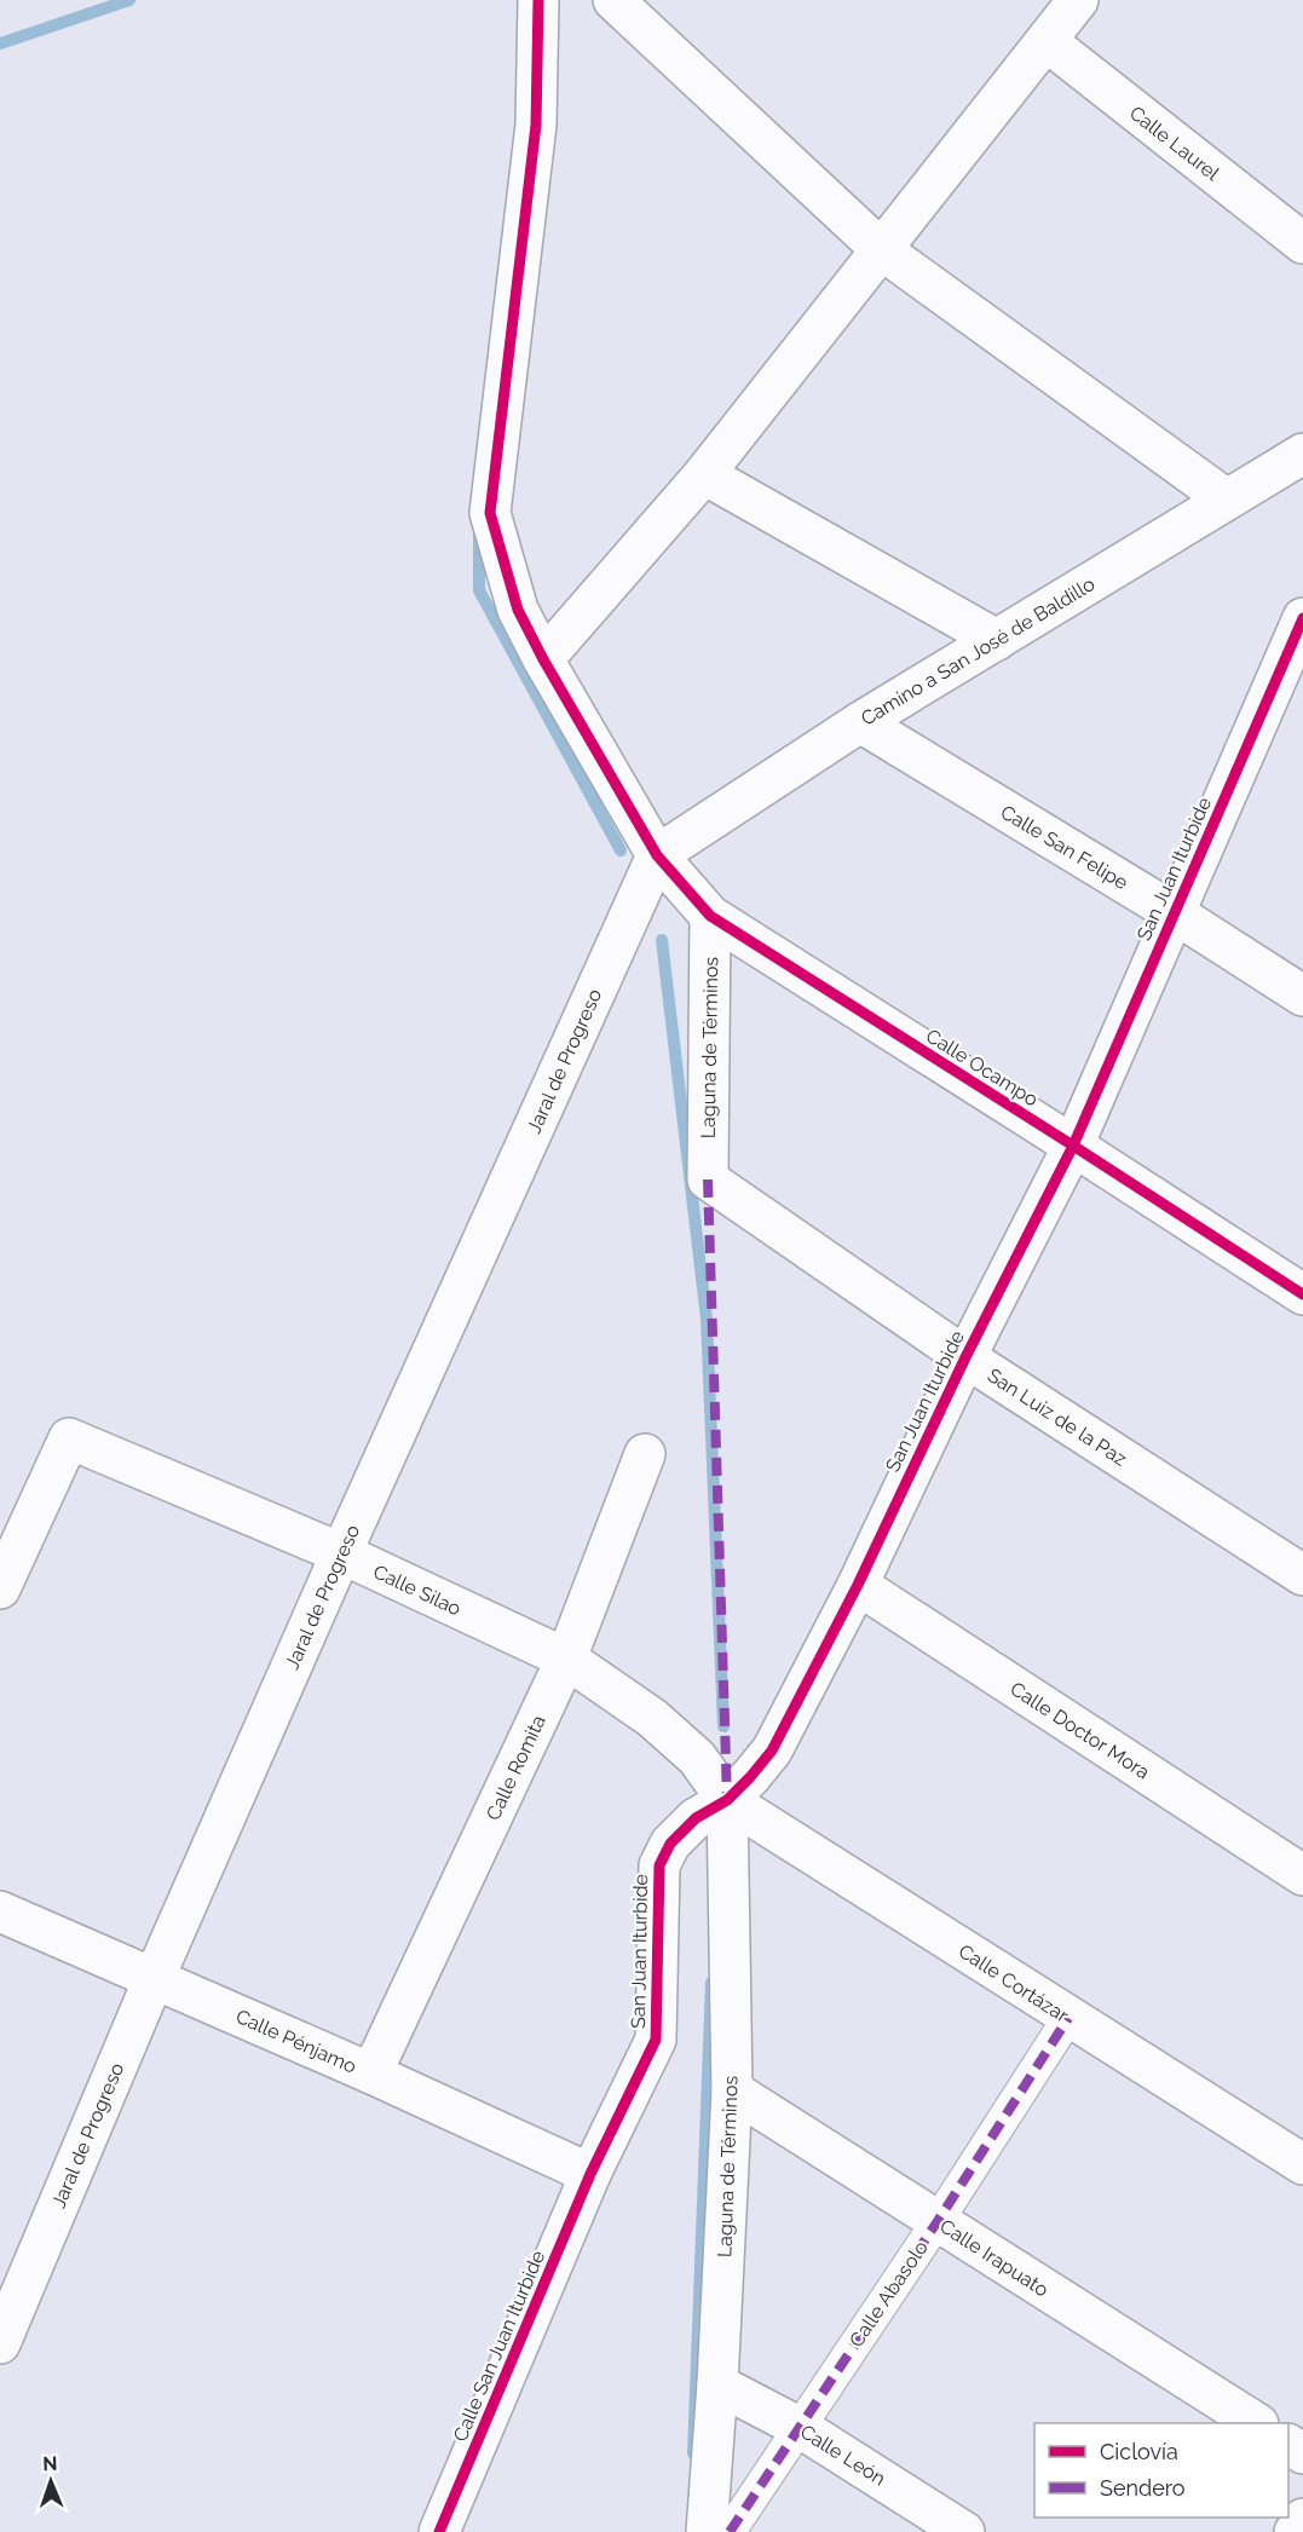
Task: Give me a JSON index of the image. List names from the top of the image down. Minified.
{"streets":{"street":["Calle Laurel","Camino a San José de Baldillo","Calle San Felipe","San Juan Iturbide","Laguna de Términos","Jaral de Progreso","Calle Ocampo","San Luiz de la Paz","Calle Silao","Calle Doctor Mora","Calle Romita","Calle Cortázar","Calle Pénjamo","Calle Irapuato","Calle Abasolo","Calle San Juan Iturbide","Calle León"]},"crossings":[["Camino a San José de Baldillo","Calle San Felipe"],["Camino a San José de Baldillo","Jaral de Progreso"],["Camino a San José de Baldillo","Calle Ocampo"],["Calle San Felipe","San Juan Iturbide"],["San Juan Iturbide","Laguna de Términos"],["San Juan Iturbide","Calle Ocampo"],["San Juan Iturbide","San Luiz de la Paz"],["San Juan Iturbide","Calle Silao"],["San Juan Iturbide","Calle Doctor Mora"],["San Juan Iturbide","Calle Cortázar"],["San Juan Iturbide","Calle Pénjamo"],["San Juan Iturbide","Calle San Juan Iturbide"],["Laguna de Términos","Calle Ocampo"],["Laguna de Términos","San Luiz de la Paz"],["Laguna de Términos","Calle Silao"],["Laguna de Términos","Calle Cortázar"],["Laguna de Términos","Calle Irapuato"],["Laguna de Términos","Calle León"],["Jaral de Progreso","Calle Ocampo"],["Jaral de Progreso","Calle Silao"],["Jaral de Progreso","Calle Pénjamo"],["Calle Silao","Calle Romita"],["Calle Silao","Calle Cortázar"],["Calle Romita","Calle Pénjamo"],["Calle Cortázar","Calle Abasolo"],["Calle Pénjamo","Calle San Juan Iturbide"],["Calle Irapuato","Calle Abasolo"],["Calle Abasolo","Calle León"]],"legend":["Ciclovía","Sendero"],"north":"top"}
